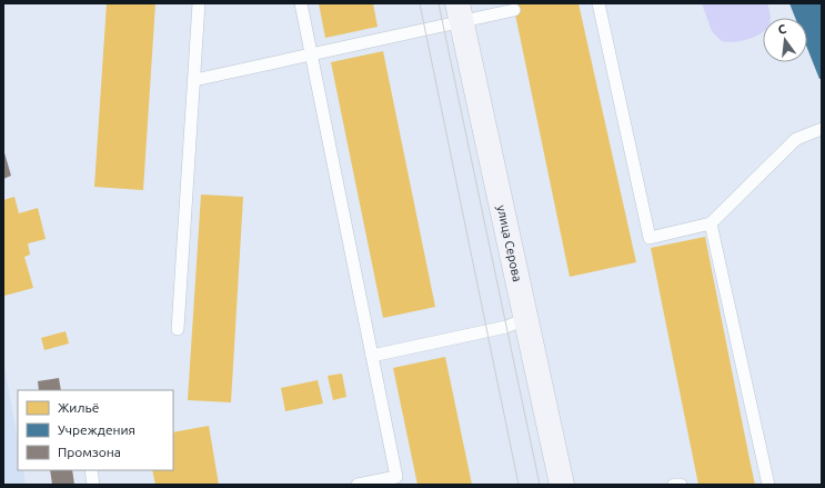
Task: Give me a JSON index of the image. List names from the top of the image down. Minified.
{"streets":{"street":["улица Серова"]},"legend":["Жильё","Учреждения","Промзона"],"north":"top"}
